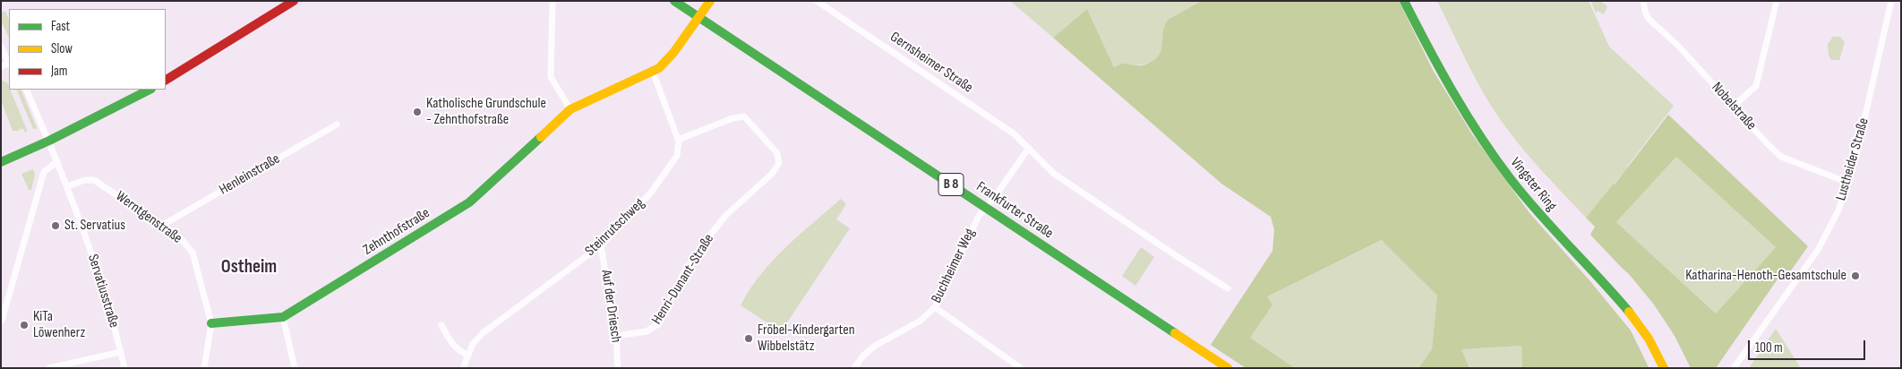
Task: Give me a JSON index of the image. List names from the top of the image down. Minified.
{"streets":{"main road":["B 8","Vingster Ring","Frankfurter Straße","Zehnthofstraße"],"street":["Gernsheimer Straße","Nobelstraße","Lustheider Straße","Henleinstraße","Werntgenstraße","Steinrutschweg","Buchheimer Weg","Henri-Dunant-Straße","Servatiusstraße","Auf der Driesch"]},"crossings":[["Nobelstraße","Lustheider Straße"],["Henleinstraße","Werntgenstraße"],["Frankfurter Straße","Zehnthofstraße"],["Frankfurter Straße","Buchheimer Weg"],["Werntgenstraße","Zehnthofstraße"],["Werntgenstraße","Servatiusstraße"],["Steinrutschweg","Henri-Dunant-Straße"],["Steinrutschweg","Auf der Driesch"],["Henri-Dunant-Straße","Auf der Driesch"]],"districts":["Ostheim"],"places":["Katholische Grundschule - Zehnthofstraße","St. Servatius","Katharina-Henoth-Gesamtschule","KiTa Löwenherz","Fröbel-Kindergarten Wibbelstätz"],"legend":["Fast","Slow","Jam"],"scale_bar":"100 m"}
